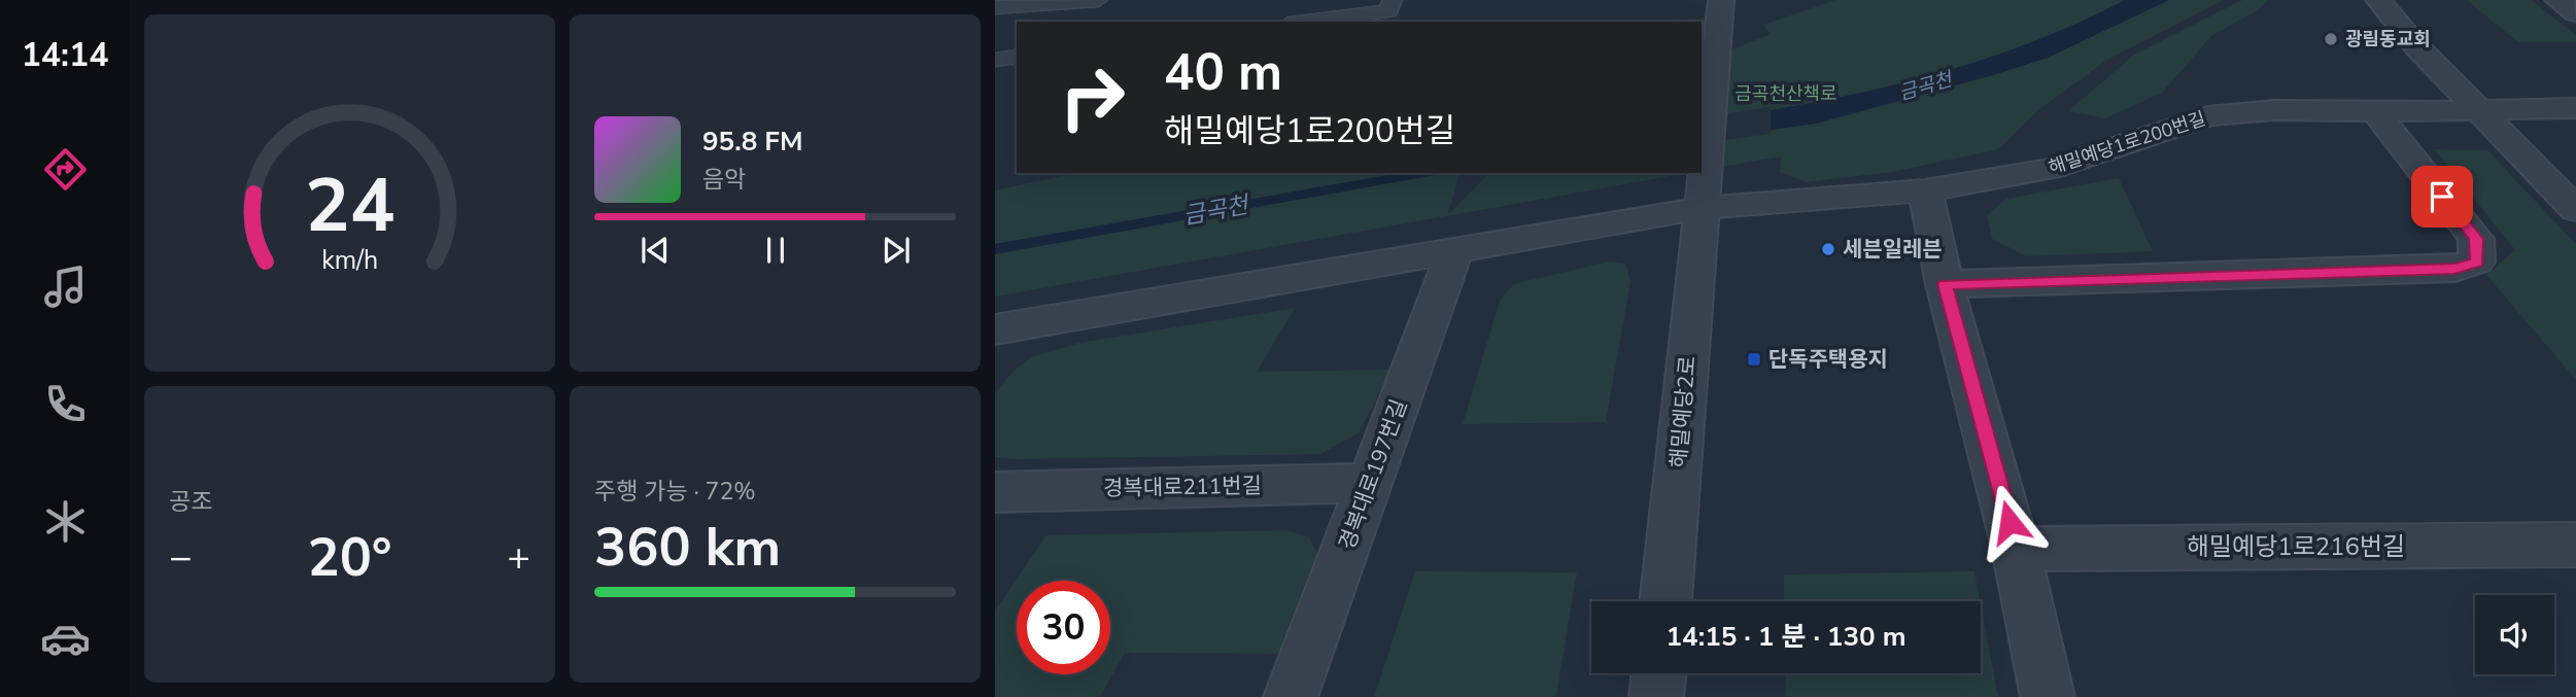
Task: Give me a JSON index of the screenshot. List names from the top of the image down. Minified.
{"streets":{"street":["해밀예당1로200번길","해밀예당2로","경복대로197번길","경복대로211번길","해밀예당1로216번길"]},"crossings":[["해밀예당1로200번길","해밀예당2로"],["경복대로197번길","경복대로211번길"]],"water":["금곡천"],"parks":["금곡천산책로"],"places":{"other":["광림동교회","세븐일레븐"],"transit":["단독주택용지"]},"page":{"tabs":"14:14","turn":["40 m","해밀예당1로200번길"],"song":["95.8 FM","음악"],"tile":["공조",["주행 가능 · 72%","360 km"]],"heat":["−","20°","+"],"limit":"30","trip":"14:15 · 1 분 · 130 m","gauge":["24","km/h"]}}
